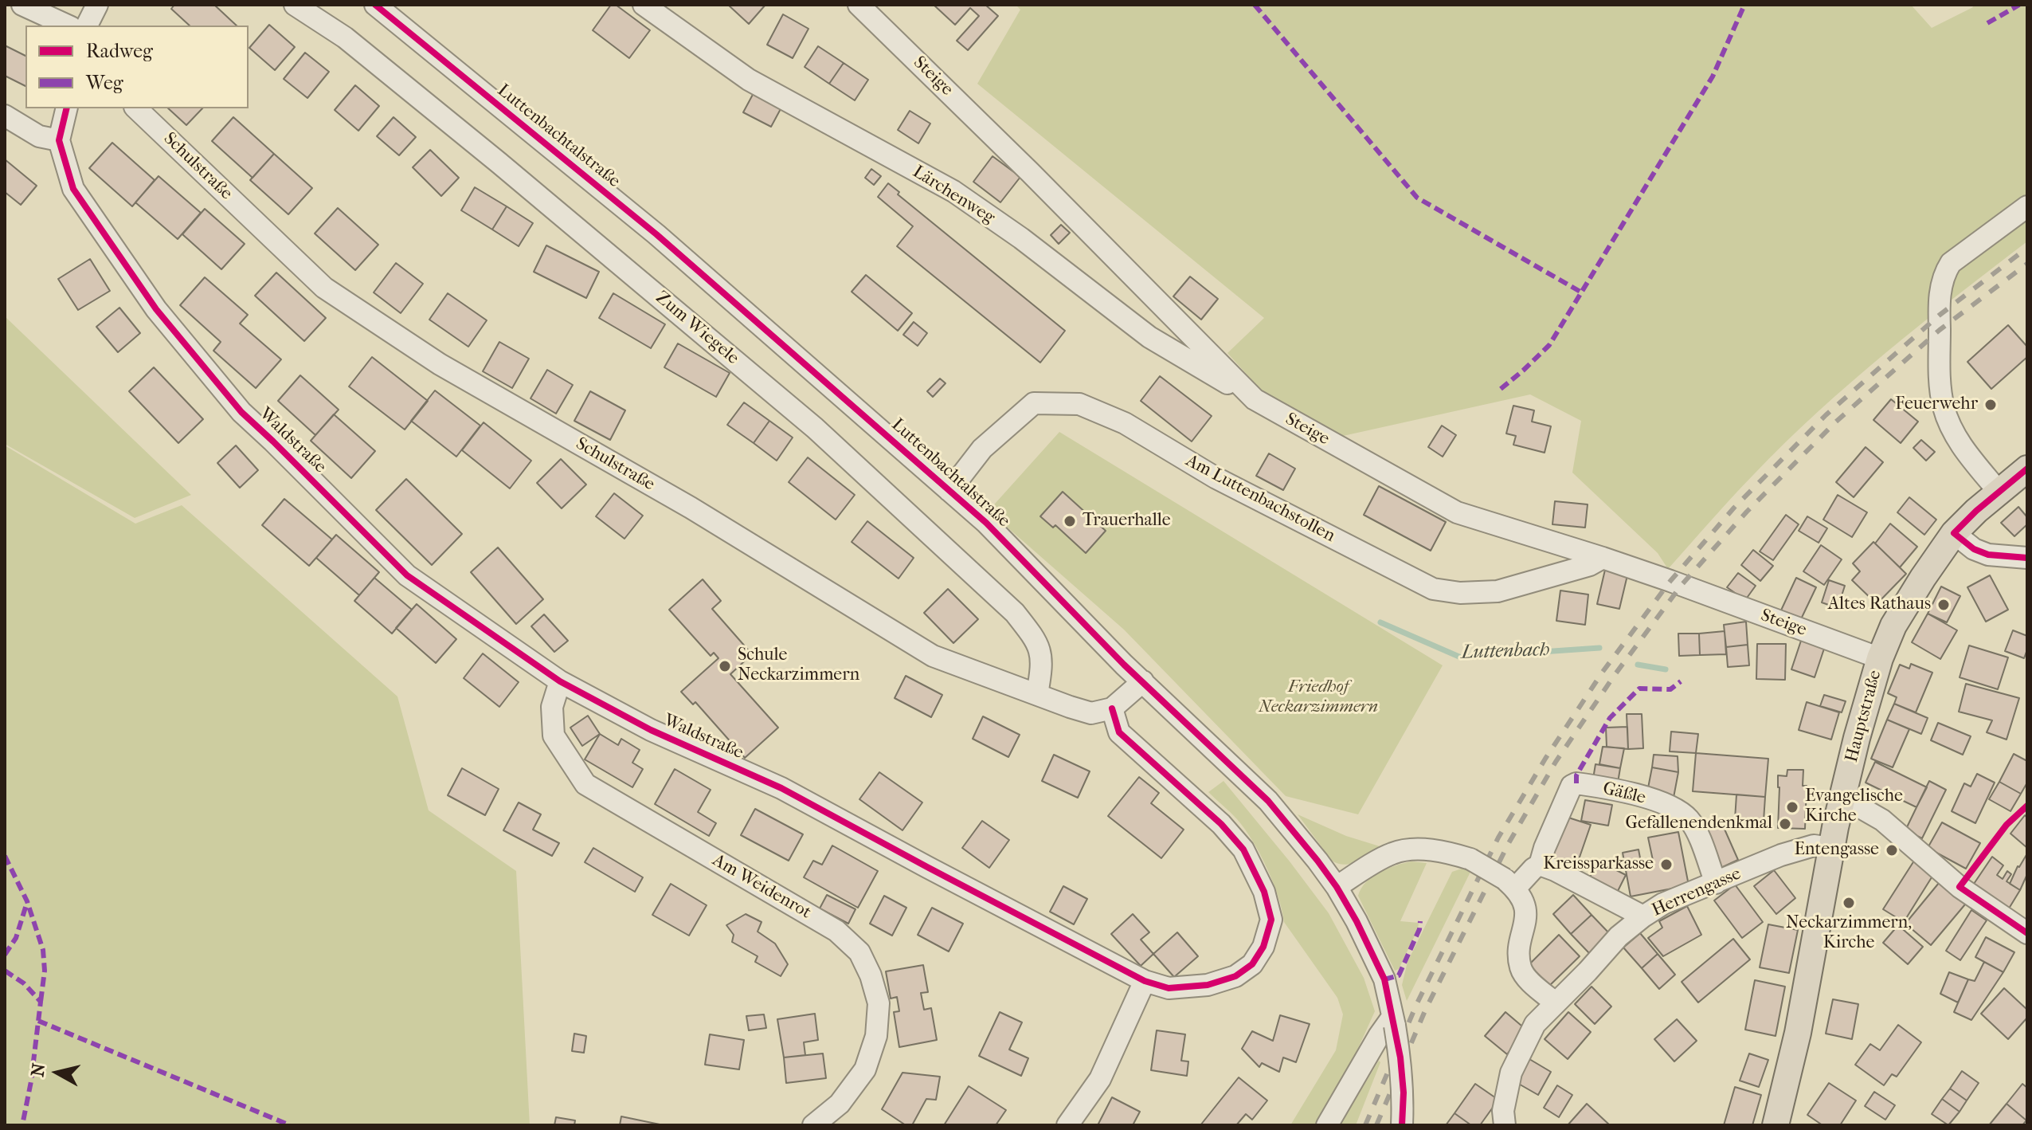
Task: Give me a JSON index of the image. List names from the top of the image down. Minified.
{"streets":{"main road":["Hauptstraße"],"street":["Steige","Luttenbachtalstraße","Schulstraße","Lärchenweg","Zum Wiegele","Waldstraße","Am Luttenbachstollen","Gäßle","Am Weidenrot","Herrengasse"]},"crossings":[["Steige","Lärchenweg"],["Steige","Am Luttenbachstollen"],["Steige","Hauptstraße"],["Luttenbachtalstraße","Am Luttenbachstollen"],["Schulstraße","Zum Wiegele"],["Schulstraße","Waldstraße"],["Waldstraße","Am Weidenrot"],["Hauptstraße","Herrengasse"],["Gäßle","Herrengasse"]],"water":["Luttenbach"],"parks":["Friedhof Neckarzimmern"],"places":["Feuerwehr","Trauerhalle","Altes Rathaus","Schule Neckarzimmern","Evangelische Kirche","Gefallenendenkmal","Entengasse","Kreissparkasse","Neckarzimmern, Kirche"],"legend":["Radweg","Weg"],"north":"left"}
